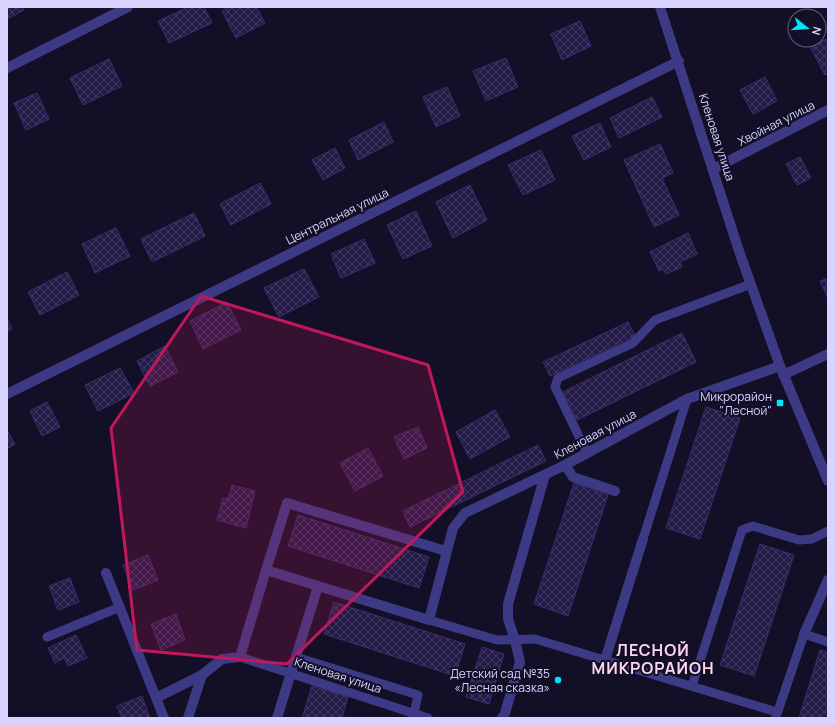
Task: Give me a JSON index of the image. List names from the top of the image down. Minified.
{"streets":{"street":["Хвойная улица","Кленовая улица","Центральная улица"]},"crossings":[["Хвойная улица","Кленовая улица"],["Кленовая улица","Центральная улица"]],"districts":["ЛЕСНОЙ МИКРОРАЙОН"],"places":{"transit":["Микрорайон \"Лесной\""],"other":["Детский сад №35 «Лесная сказка»"]},"north":"right"}
